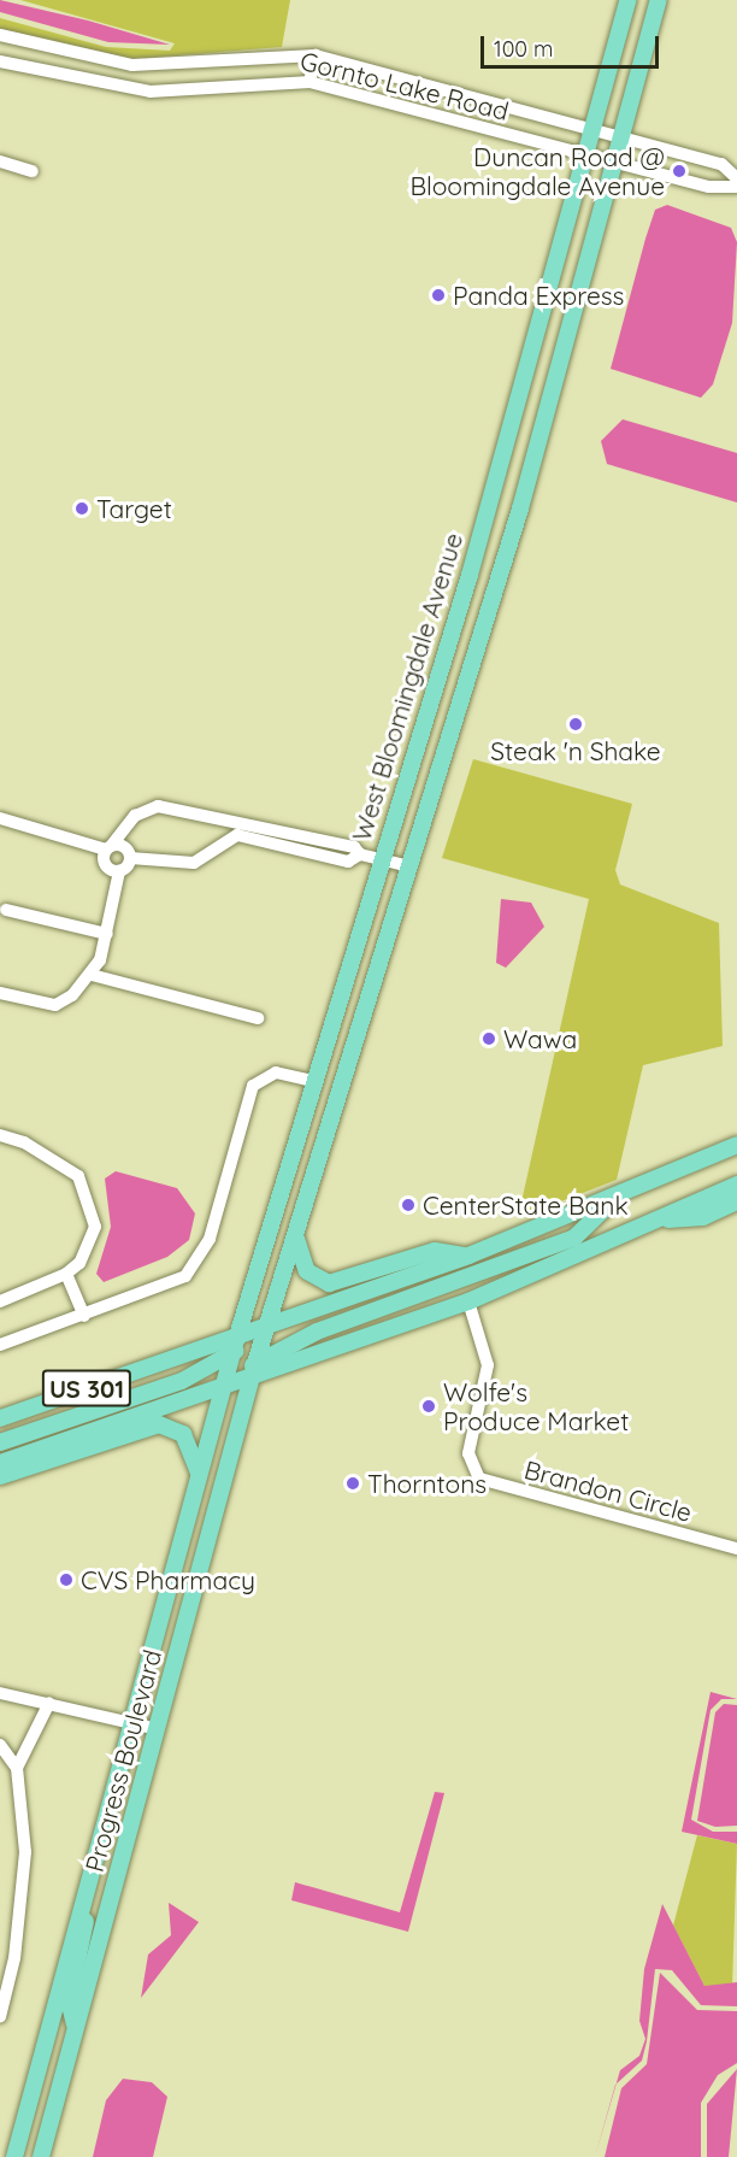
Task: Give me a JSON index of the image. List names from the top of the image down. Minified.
{"streets":{"main road":["West Bloomingdale Avenue","US 301","Progress Boulevard"],"street":["Gornto Lake Road","Brandon Circle"]},"crossings":[["Gornto Lake Road","West Bloomingdale Avenue"],["West Bloomingdale Avenue","US 301"],["West Bloomingdale Avenue","Progress Boulevard"],["US 301","Brandon Circle"],["US 301","Progress Boulevard"]],"places":["Duncan Road @ Bloomingdale Avenue","Panda Express","Target","Steak 'n Shake","Wawa","CenterState Bank","Wolfe's Produce Market","Thorntons","CVS Pharmacy"],"scale_bar":"100 m"}
